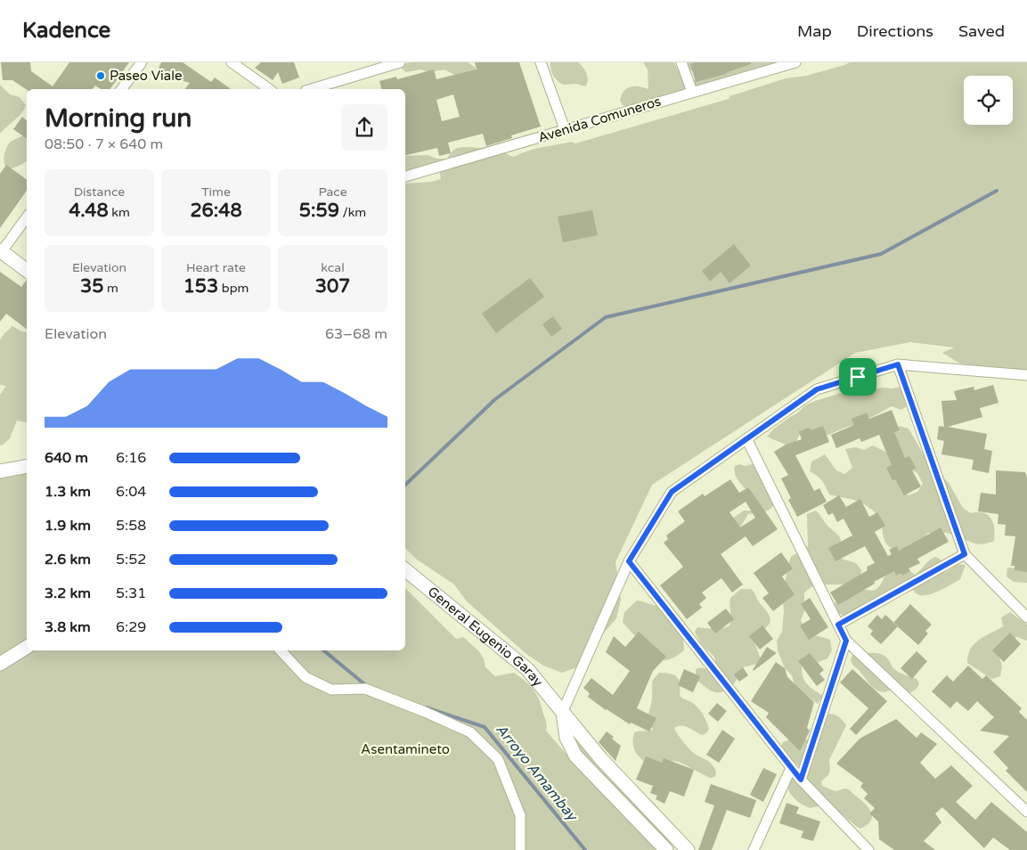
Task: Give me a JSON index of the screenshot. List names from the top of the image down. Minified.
{"streets":{"street":["Avenida Comuneros","General Eugenio Garay"]},"water":["Arroyo Amambay"],"parks":["Asentamineto"],"places":["Paseo Viale"],"page":{"header":"Kadence","nav":["Map","Directions","Saved"],"heading":["Morning run","08:50 · 7 × 640 m"],"stats":[["Distance","4.48 km"],["Time","26:48"],["Pace","5:59 /km"],["Elevation","35 m"],["Heart rate","153 bpm"],["kcal","307"]],"chart":["Elevation","63–68 m"],"list":[{"name":"640 m","note":"6:16"},{"name":"1.3 km","note":"6:04"},{"name":"1.9 km","note":"5:58"},{"name":"2.6 km","note":"5:52"},{"name":"3.2 km","note":"5:31"},{"name":"3.8 km","note":"6:29"}]}}
